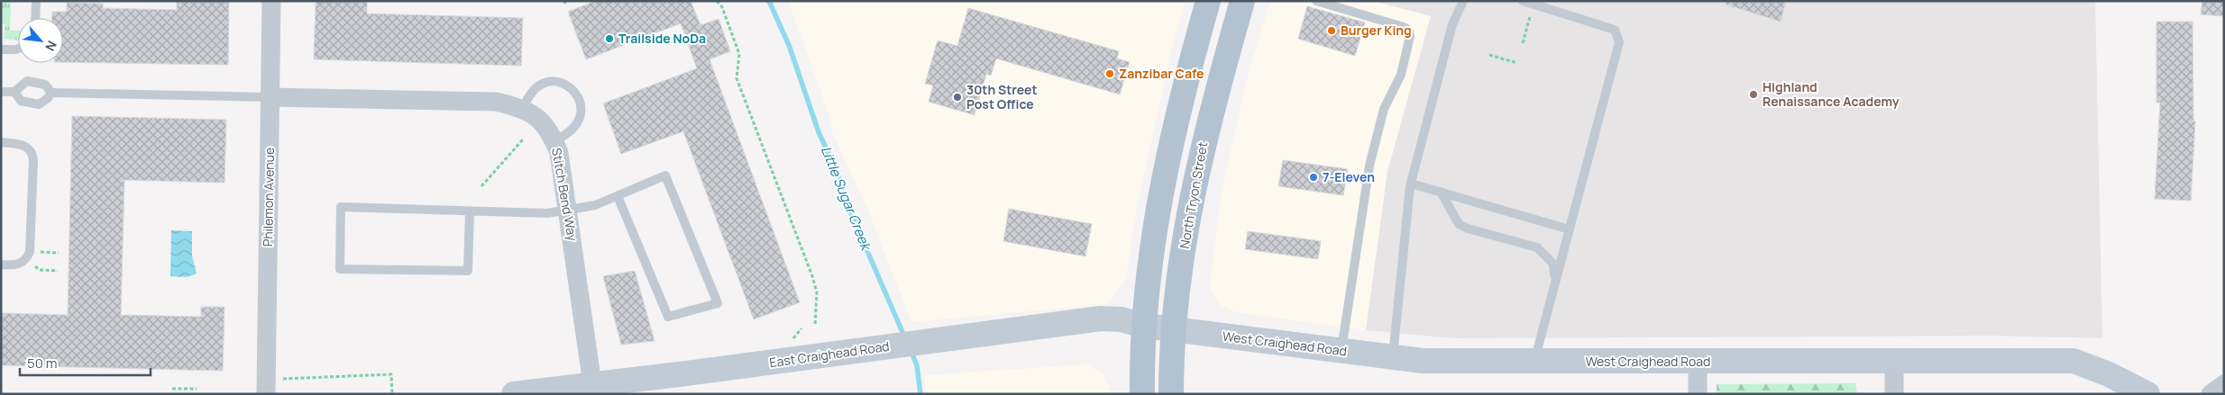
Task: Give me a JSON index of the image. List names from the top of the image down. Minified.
{"streets":{"main road":["North Tryon Street"],"street":["Stitch Bend Way","Philemon Avenue","West Craighead Road","East Craighead Road"]},"crossings":[["Stitch Bend Way","Philemon Avenue"],["Stitch Bend Way","East Craighead Road"],["North Tryon Street","West Craighead Road"],["West Craighead Road","East Craighead Road"]],"water":["Little Sugar Creek"],"places":["Burger King","Trailside NoDa","Zanzibar Cafe","Highland Renaissance Academy","30th Street Post Office","7-Eleven"],"scale_bar":"50 m","north":"bottom right"}
